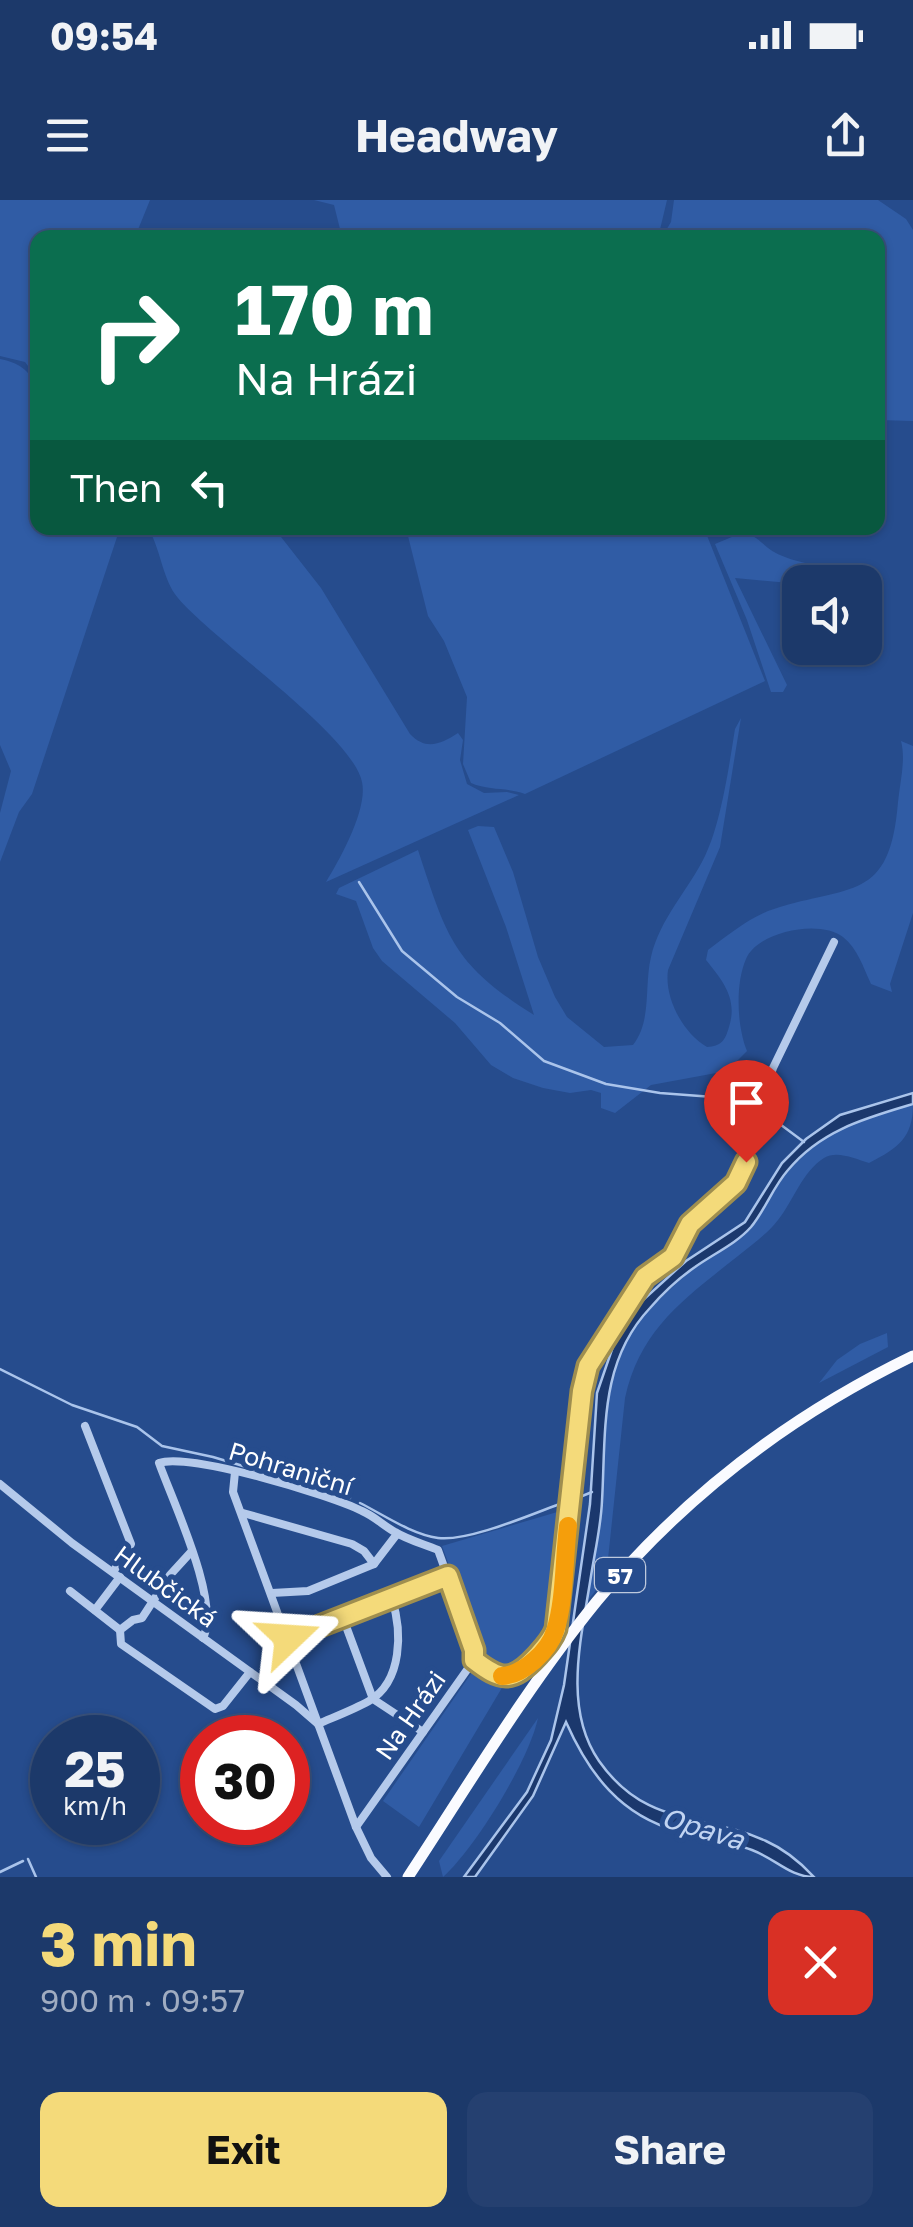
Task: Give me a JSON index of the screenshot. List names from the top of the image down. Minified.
{"streets":{"main road":["57"],"street":["Pohraniční","Hlubčická","Na Hrázi"]},"crossings":[["Pohraniční","Na Hrázi"],["Hlubčická","Na Hrázi"]],"water":["Opava"],"page":{"status":"09:54","header":"Headway","turn":["170 m","Na Hrázi"],"then":"Then","speed":"25 km/h","limit":"30","heading":["3 min","900 m · 09:57"],"buttons":["Exit","Share"]}}
